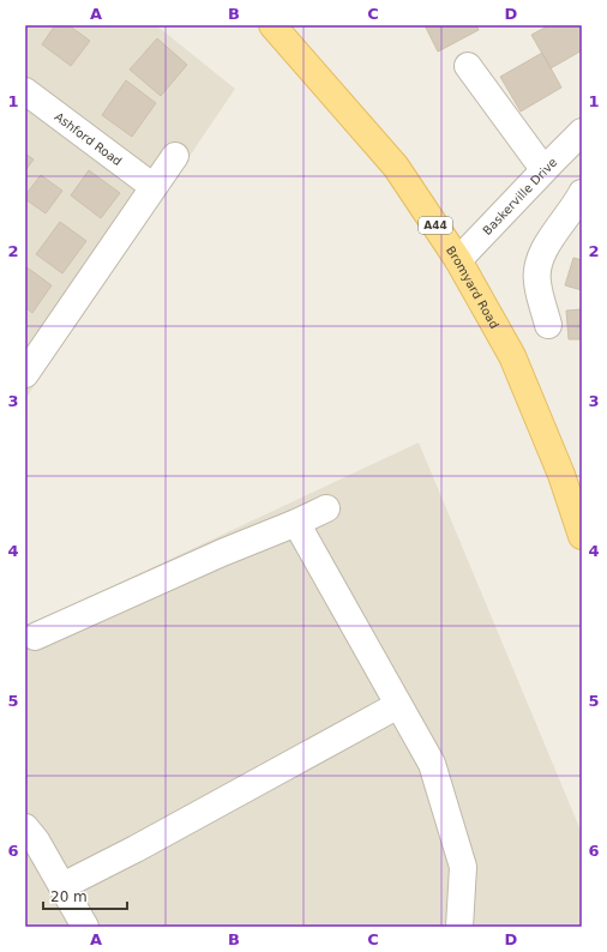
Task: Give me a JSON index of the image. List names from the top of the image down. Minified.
{"streets":{"main road":["A44","Bromyard Road"],"street":["Ashford Road","Baskerville Drive"]},"crossings":[["Baskerville Drive","Bromyard Road"]],"scale_bar":"20 m","grid":{"columns":["A","B","C","D"],"rows":["1","2","3","4","5","6"]}}
